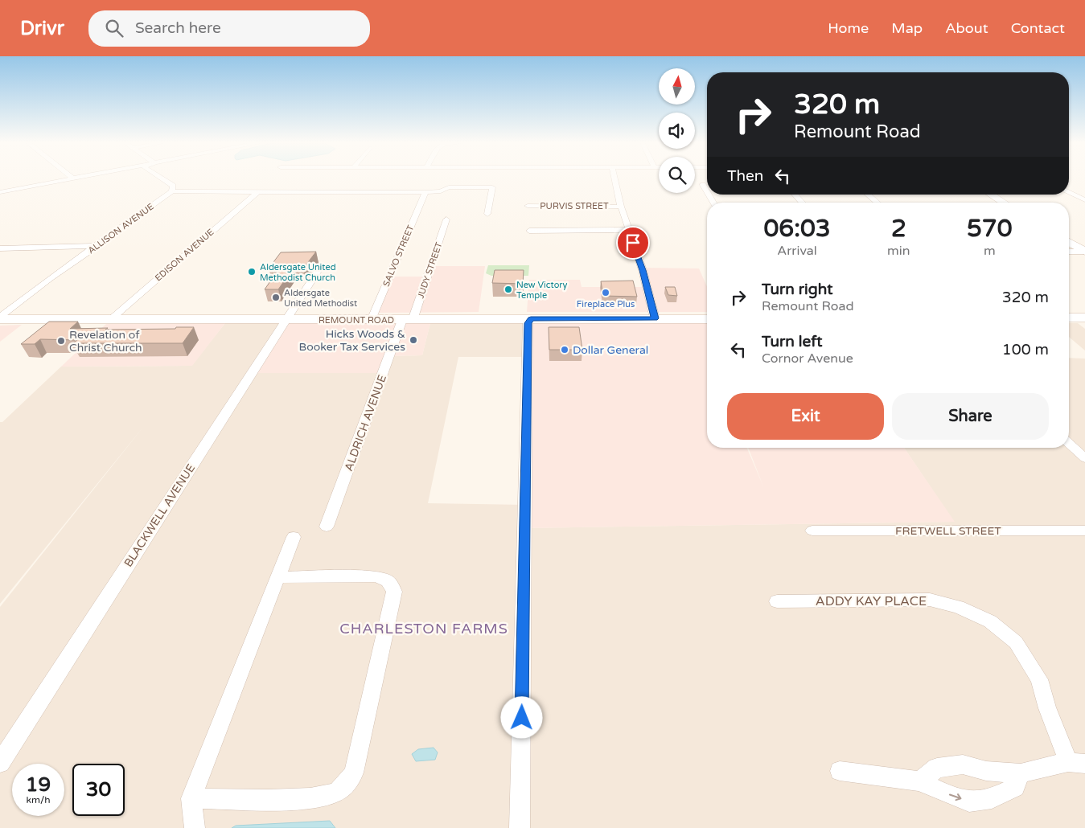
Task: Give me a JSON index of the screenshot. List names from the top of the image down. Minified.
{"streets":{"main road":["REMOUNT ROAD"],"street":["PURVIS STREET","ALLISON AVENUE","EDISON AVENUE","SALVO STREET","JUDY STREET","ALDRICH AVENUE","BLACKWELL AVENUE","FRETWELL STREET","ADDY KAY PLACE"]},"crossings":[["ALLISON AVENUE","REMOUNT ROAD"],["EDISON AVENUE","REMOUNT ROAD"],["SALVO STREET","REMOUNT ROAD"],["JUDY STREET","REMOUNT ROAD"],["JUDY STREET","ALDRICH AVENUE"],["REMOUNT ROAD","ALDRICH AVENUE"],["REMOUNT ROAD","BLACKWELL AVENUE"]],"districts":["CHARLESTON FARMS"],"places":["Aldersgate United Methodist Church","New Victory Temple","Fireplace Plus","Aldersgate United Methodist","Hicks Woods & Booker Tax Services","Revelation of Christ Church","Dollar General"],"north":"top","page":{"header":"Drivr","search":"Search here","nav":["Home","Map","About","Contact"],"turn":["320 m","Remount Road"],"then":"Then","eta":["06:03","Arrival","2","min","570","m"],"list":[{"name":"Turn right","note":"Remount Road","value":"320 m"},{"name":"Turn left","note":"Cornor Avenue","value":"100 m"}],"buttons":["Exit","Share"],"speed":"19 km/h","limit":"30"}}
